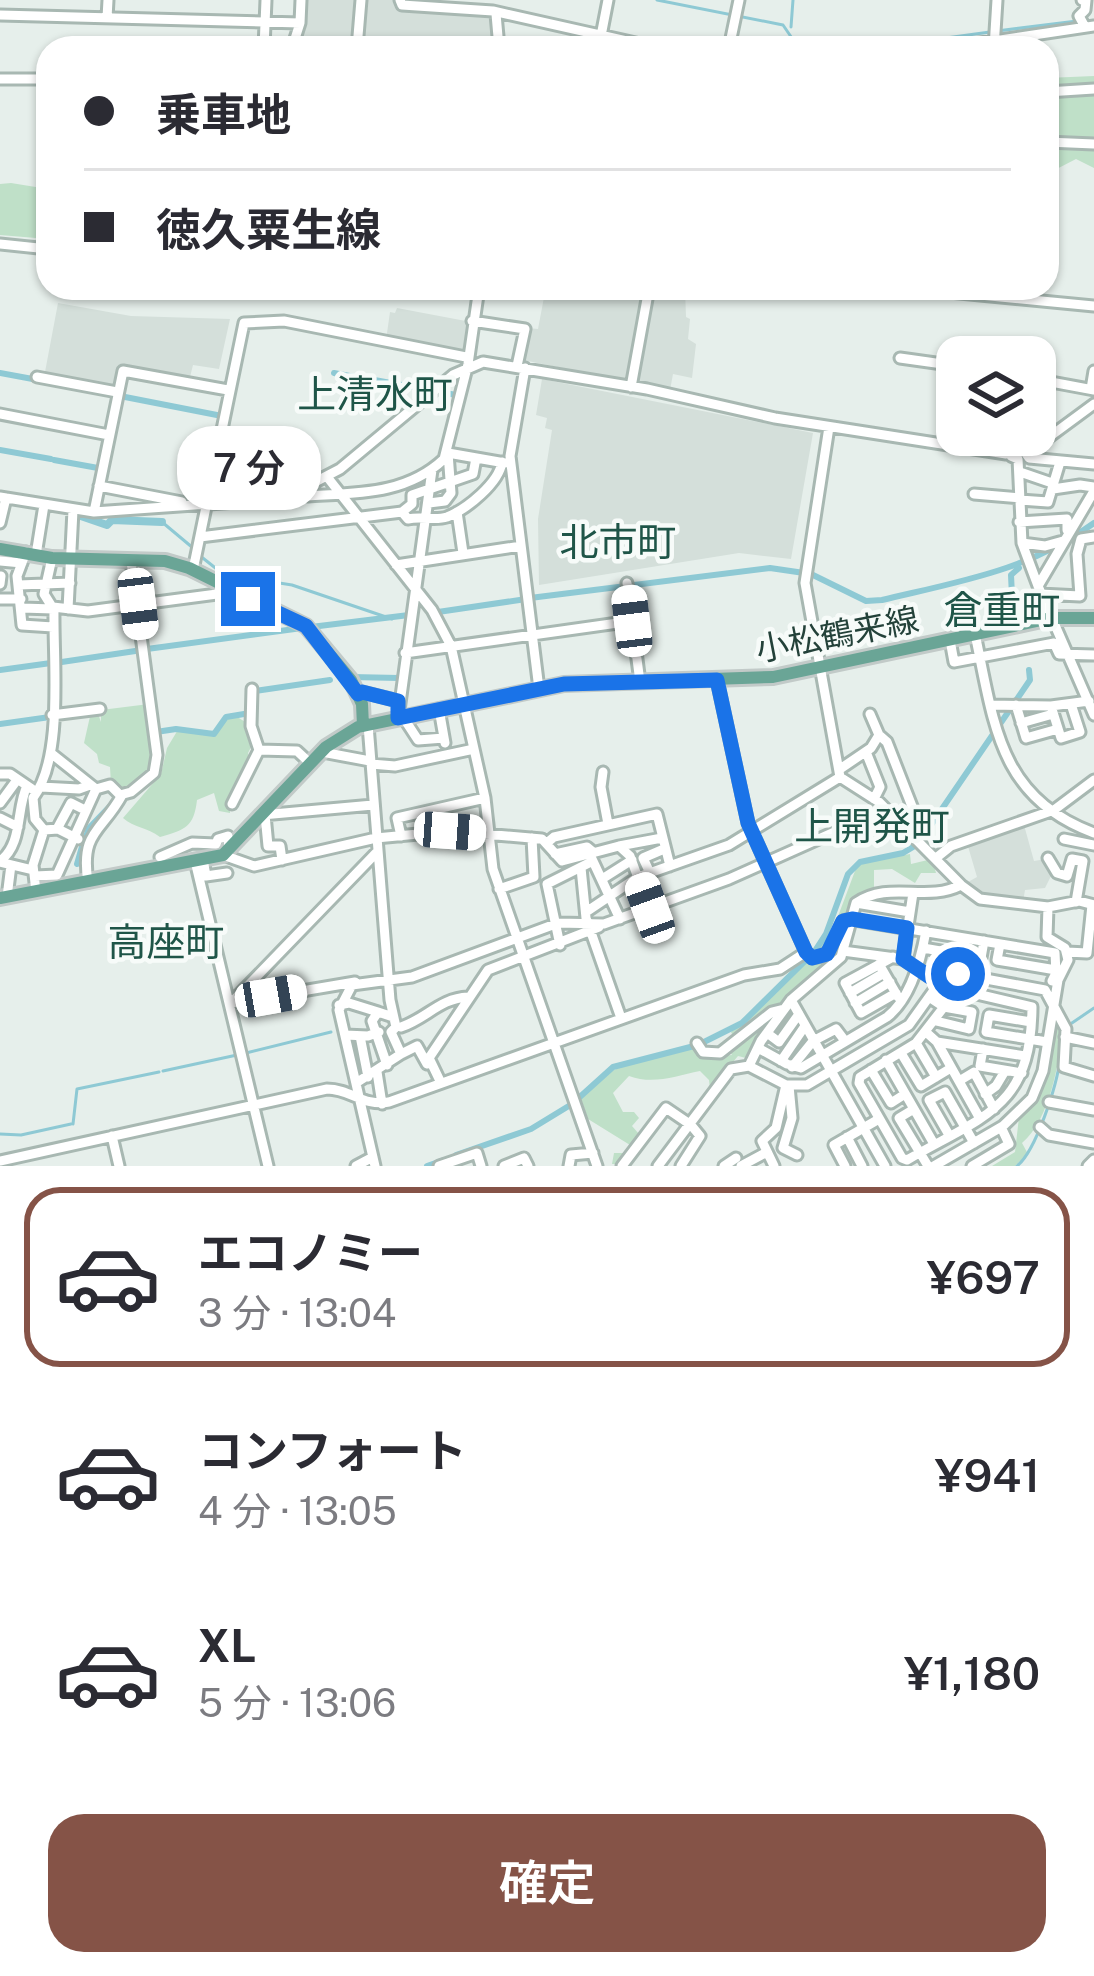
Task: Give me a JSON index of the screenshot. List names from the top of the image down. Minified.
{"streets":{"main road":["小松鶴来線"]},"districts":["上清水町","北市町","倉重町","上開発町","高座町"],"page":{"banner":["乗車地","徳久粟生線"],"bubble":"7 分","list":[{"name":"エコノミー","note":"3 分 · 13:04","value":"¥697"},{"name":"コンフォート","note":"4 分 · 13:05","value":"¥941"},{"name":"XL","note":"5 分 · 13:06","value":"¥1,180"}],"buttons":"確定"}}
